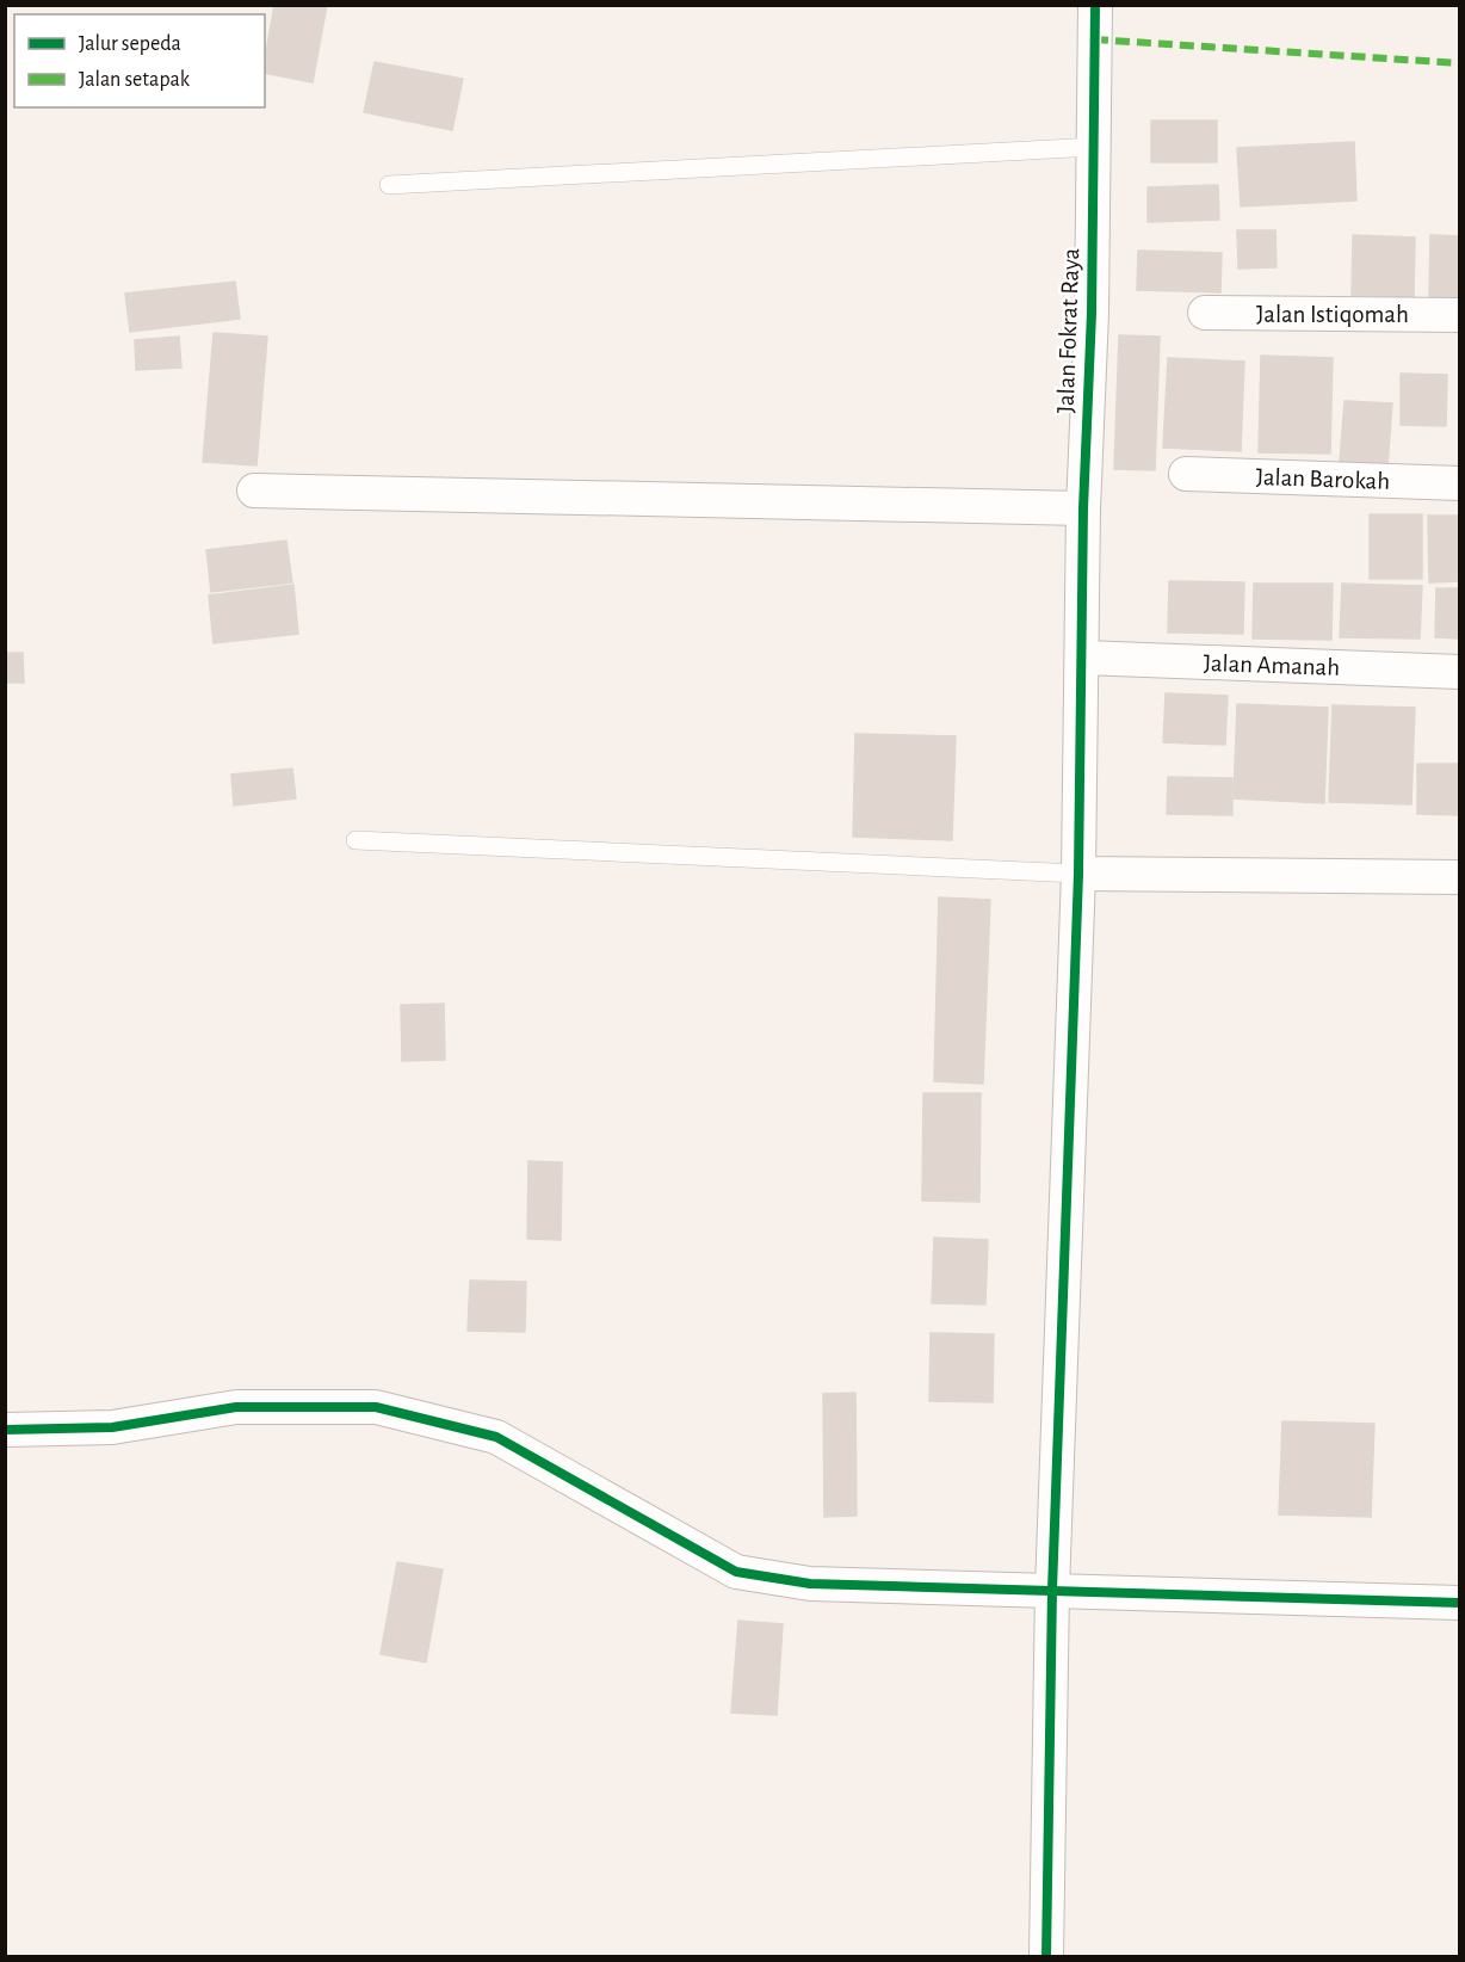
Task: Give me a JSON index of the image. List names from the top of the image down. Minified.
{"streets":{"street":["Jalan Istiqomah","Jalan Fokrat Raya","Jalan Barokah","Jalan Amanah"]},"crossings":[["Jalan Fokrat Raya","Jalan Amanah"]],"legend":["Jalur sepeda","Jalan setapak"]}
